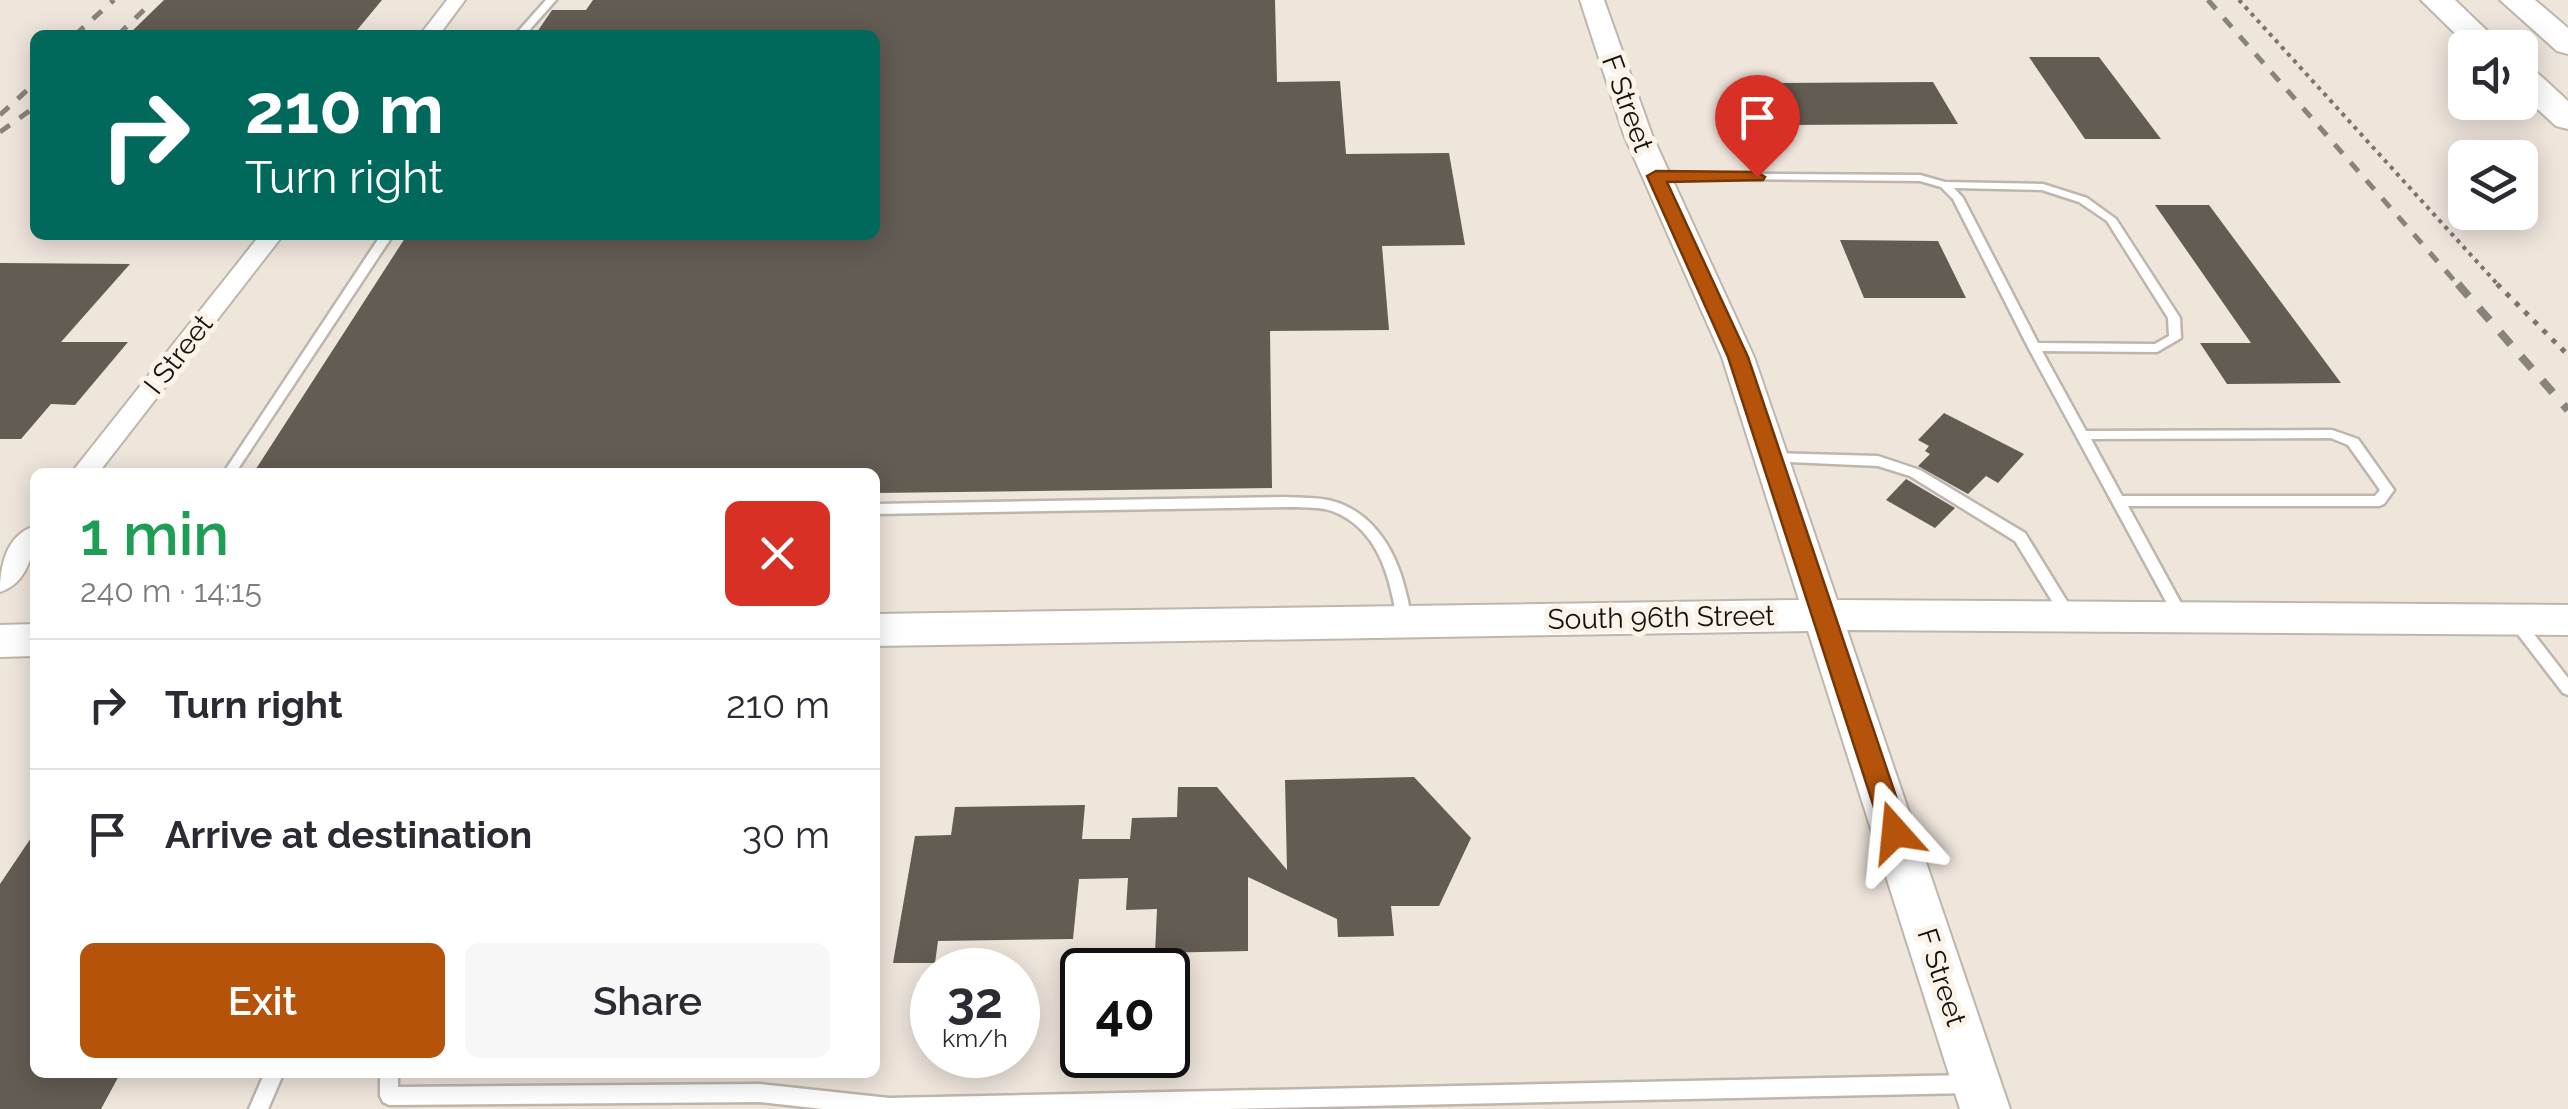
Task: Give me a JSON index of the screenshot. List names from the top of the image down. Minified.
{"streets":{"street":["F Street","I Street","South 96th Street"]},"crossings":[["F Street","South 96th Street"]],"page":{"turn":["210 m","Turn right"],"heading":["1 min","240 m · 14:15"],"list":[{"name":"Turn right","value":"210 m"},{"name":"Arrive at destination","value":"30 m"}],"buttons":["Exit","Share"],"speed":"32 km/h","limit":"40"}}
